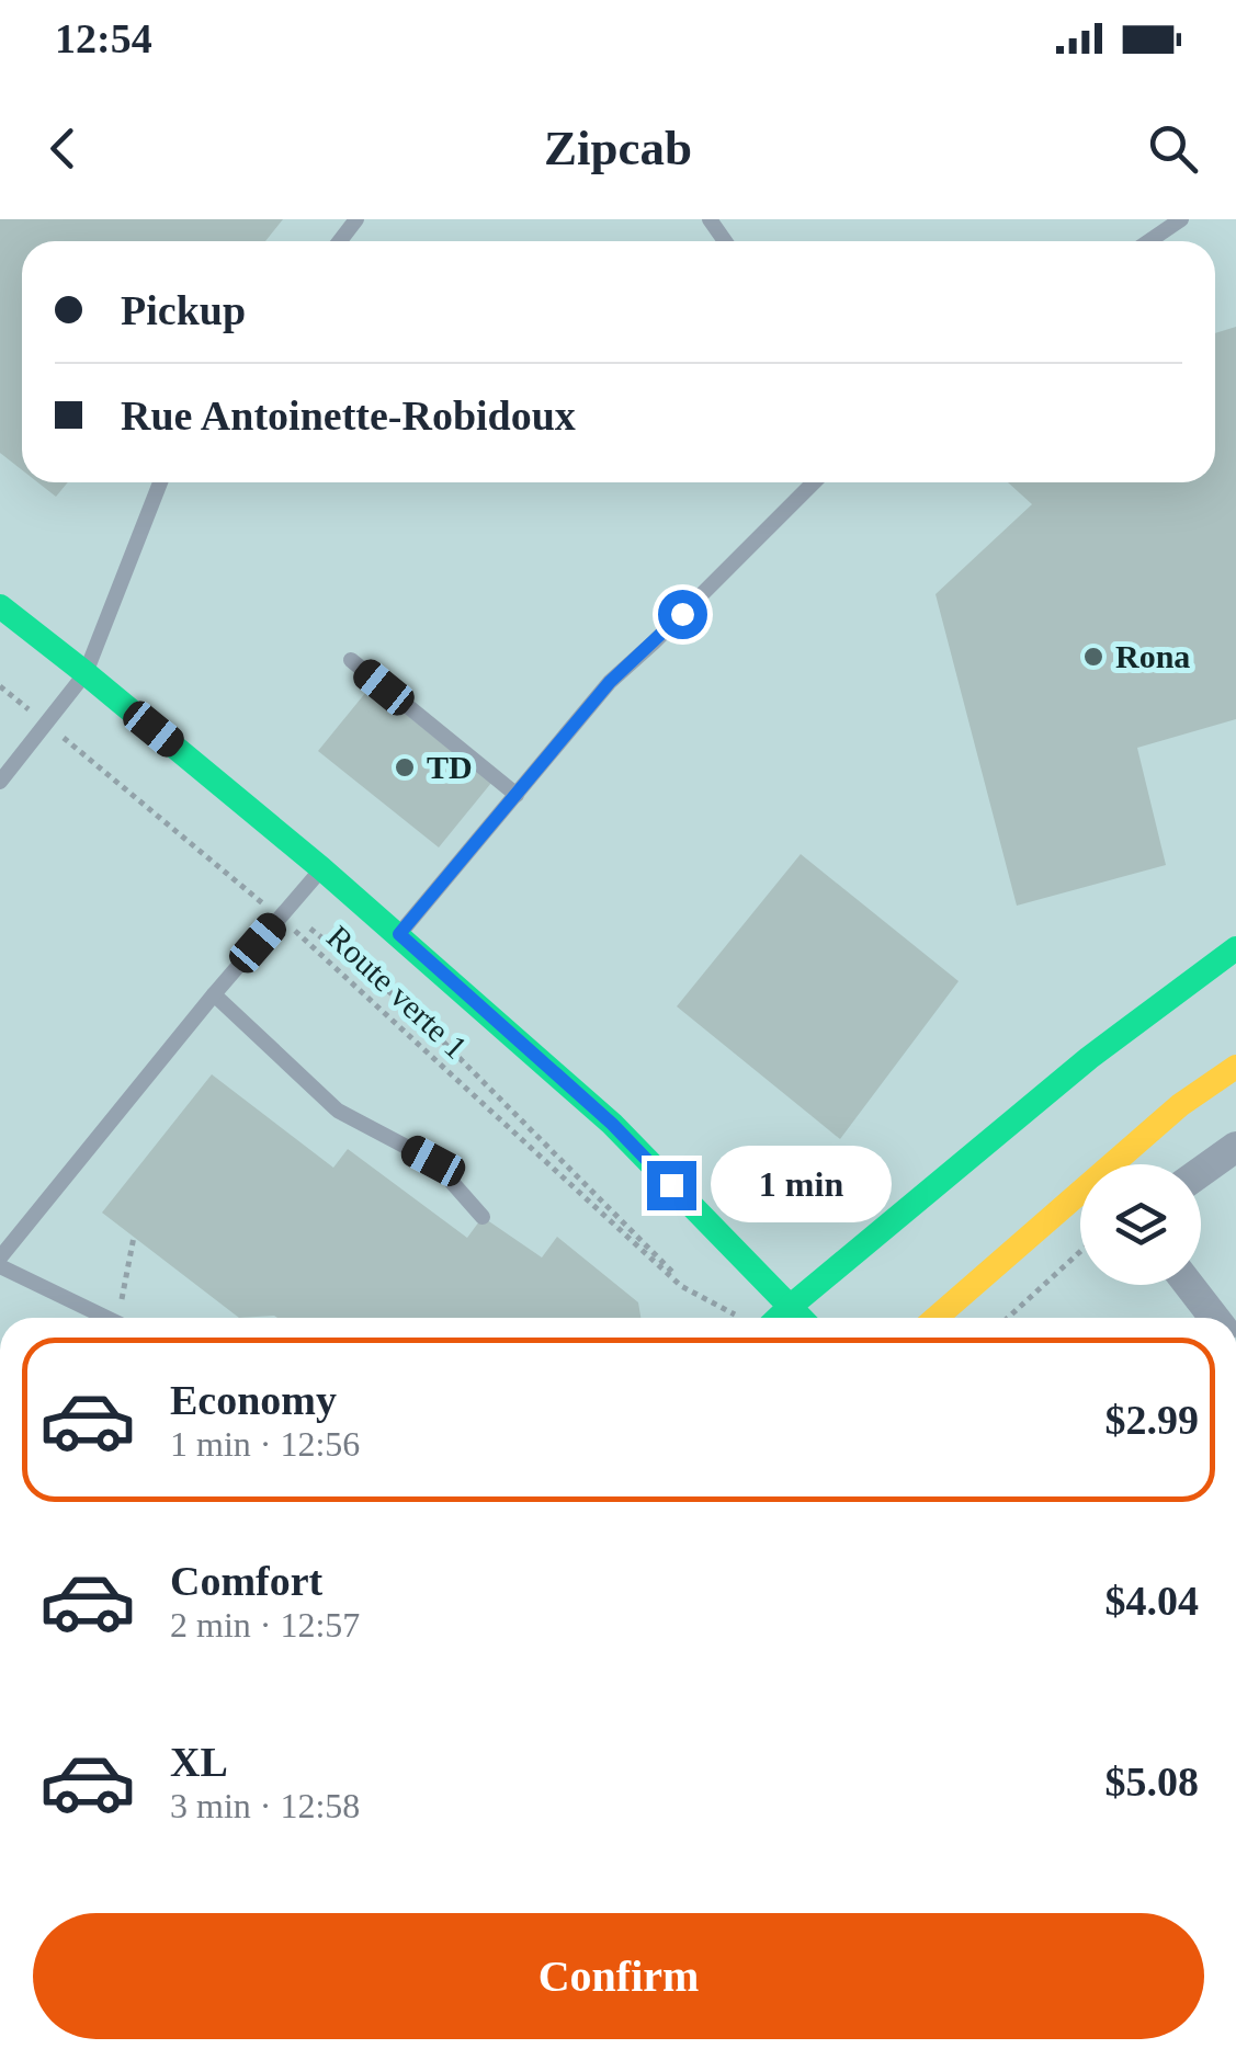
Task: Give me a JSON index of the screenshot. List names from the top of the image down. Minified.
{"streets":{"path":["Route verte 1"]},"places":["Rona","TD"],"page":{"status":"12:54","header":"Zipcab","banner":["Pickup","Rue Antoinette-Robidoux"],"bubble":"1 min","list":[{"name":"Economy","note":"1 min · 12:56","value":"$2.99"},{"name":"Comfort","note":"2 min · 12:57","value":"$4.04"},{"name":"XL","note":"3 min · 12:58","value":"$5.08"}],"buttons":"Confirm"}}
